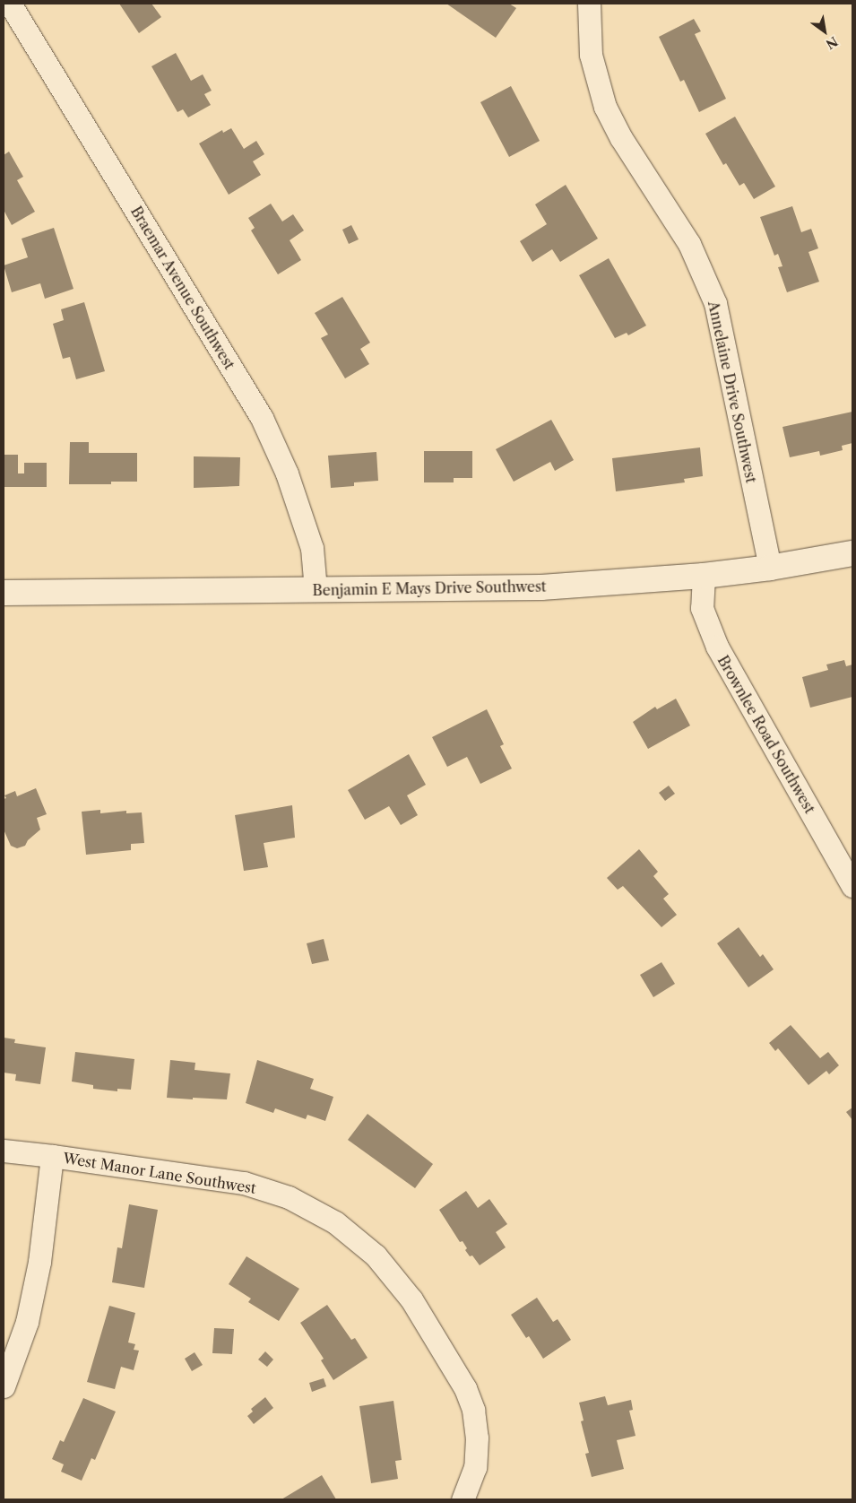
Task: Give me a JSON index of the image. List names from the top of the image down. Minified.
{"streets":{"street":["Braemar Avenue Southwest","Annelaine Drive Southwest","Benjamin E Mays Drive Southwest","Brownlee Road Southwest","West Manor Lane Southwest"]},"crossings":[["Braemar Avenue Southwest","Benjamin E Mays Drive Southwest"],["Annelaine Drive Southwest","Benjamin E Mays Drive Southwest"],["Benjamin E Mays Drive Southwest","Brownlee Road Southwest"]],"north":"bottom right"}
